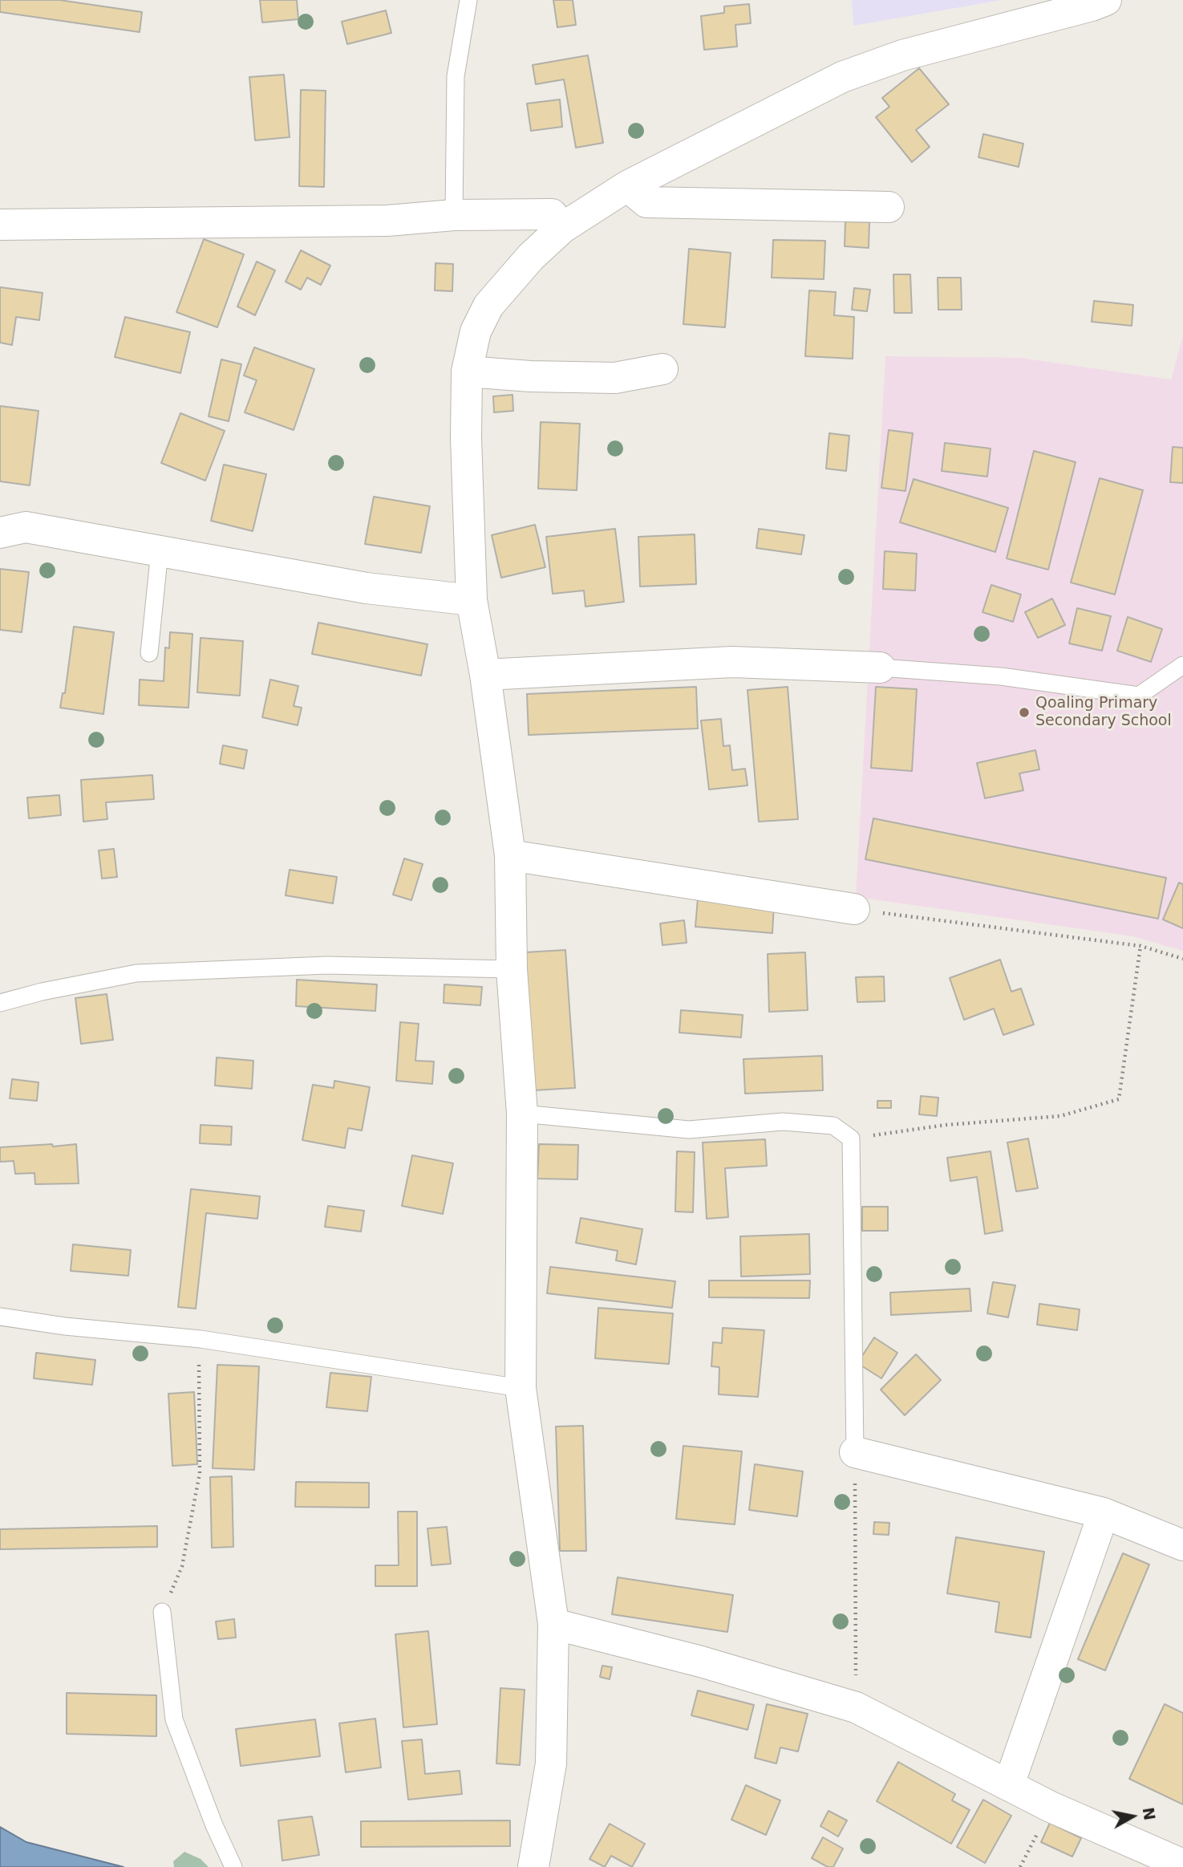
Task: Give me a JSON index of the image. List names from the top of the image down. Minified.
{"places":["Qoaling Primary Secondary School"],"north":"right"}
